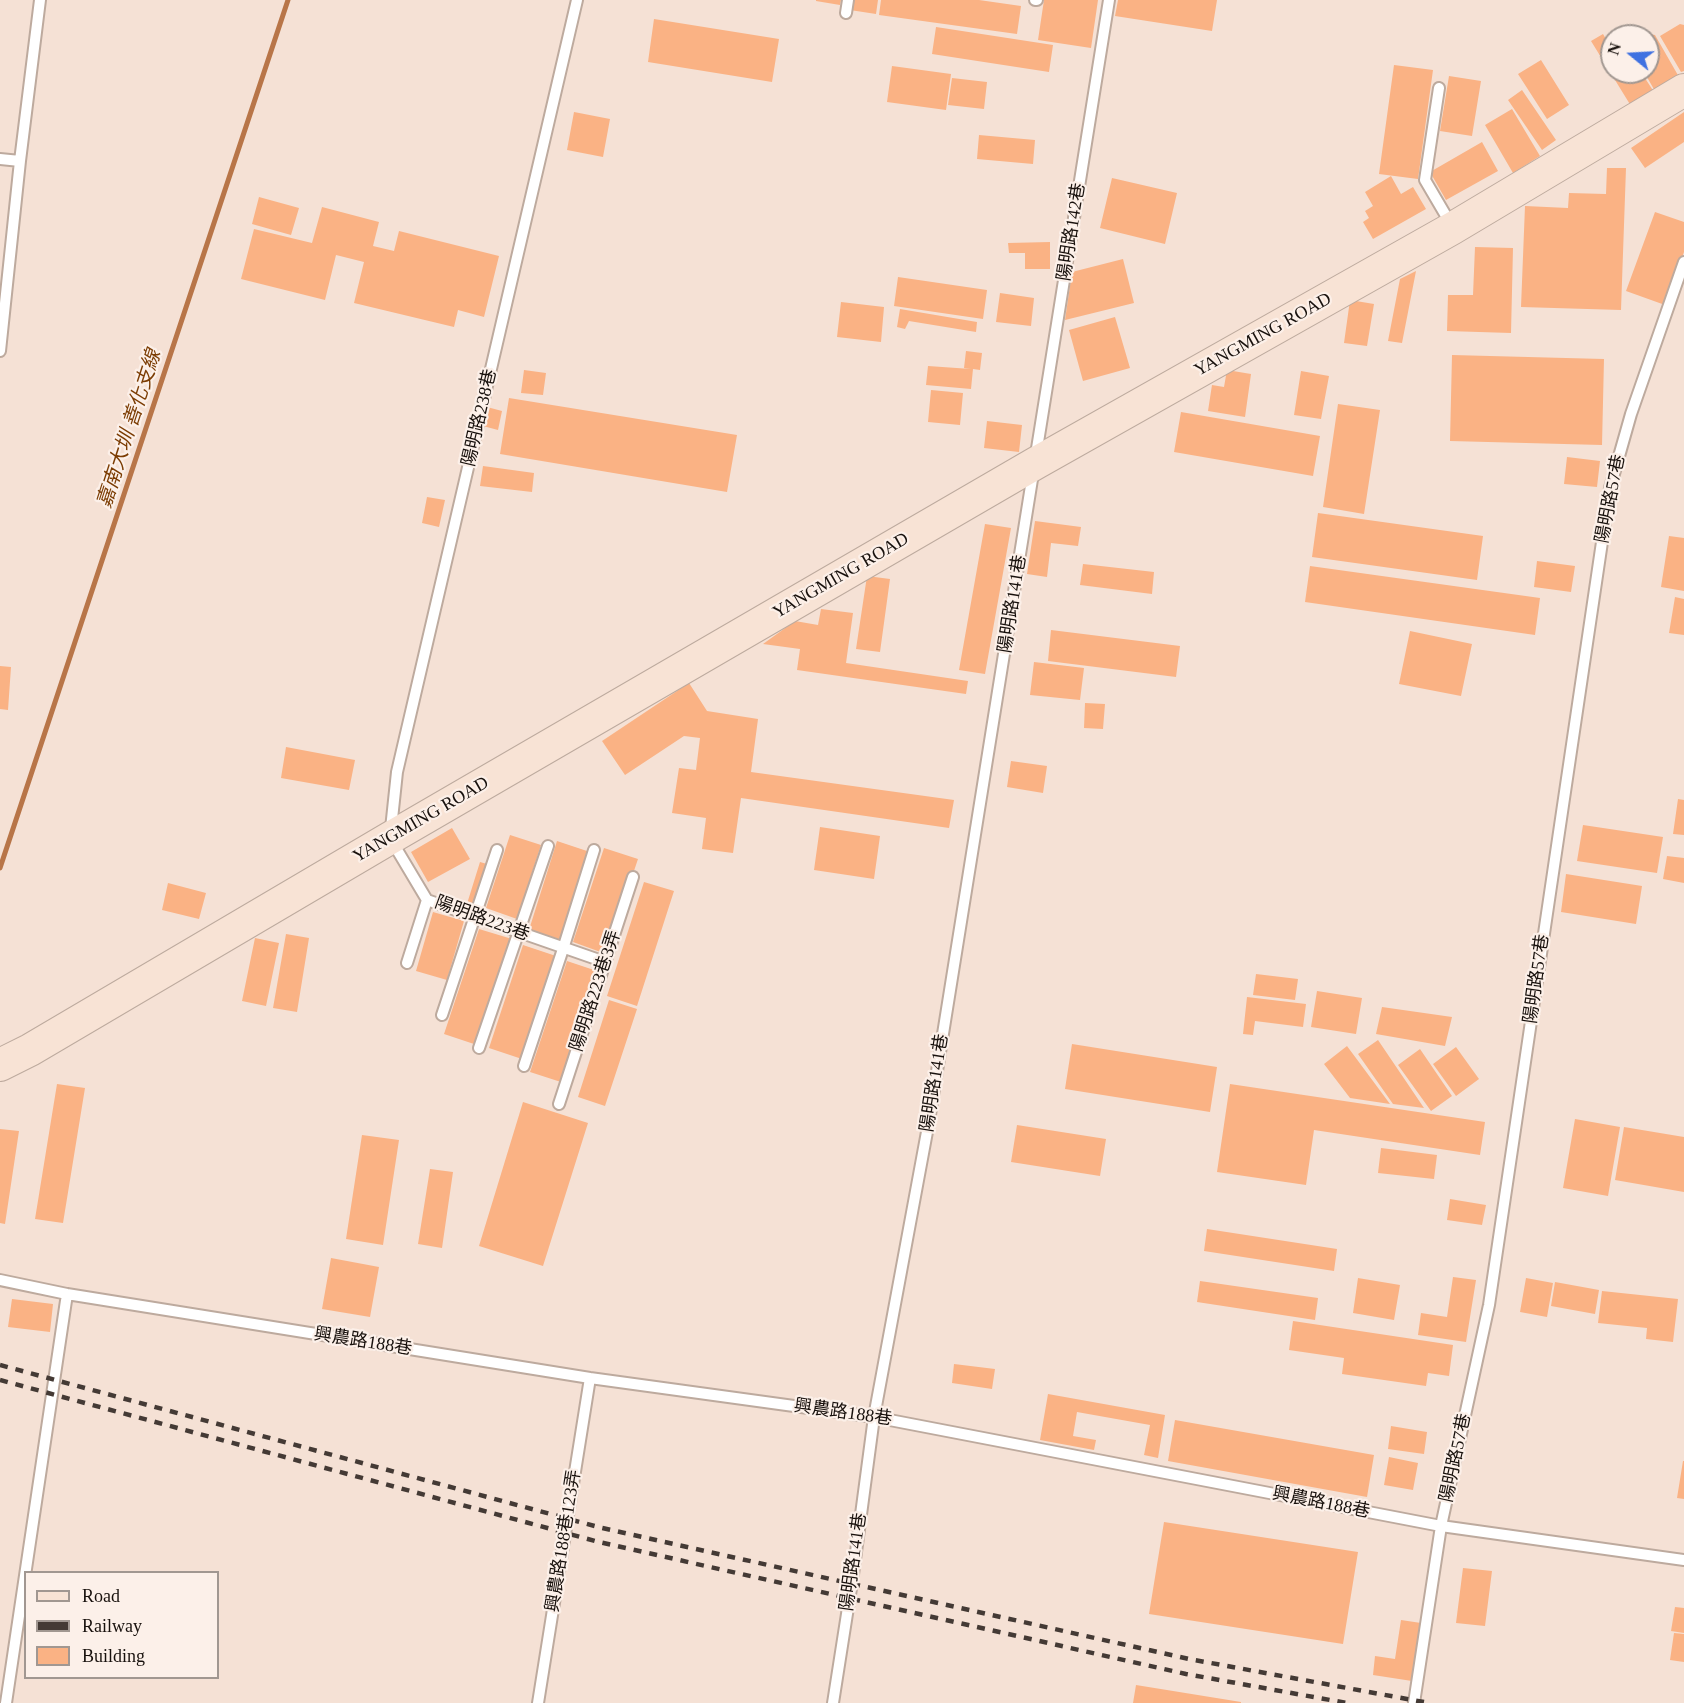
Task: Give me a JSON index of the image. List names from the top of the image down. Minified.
{"streets":{"street":["YANGMING ROAD"],"lane":["陽明路142巷","陽明路238巷","陽明路57巷","陽明路141巷","陽明路223巷","陽明路223巷3弄","興農路188巷","興農路188巷123弄"]},"crossings":[["陽明路142巷","YANGMING ROAD"],["陽明路142巷","陽明路141巷"],["YANGMING ROAD","陽明路238巷"],["YANGMING ROAD","陽明路141巷"],["YANGMING ROAD","陽明路223巷"],["陽明路238巷","陽明路223巷"],["陽明路57巷","興農路188巷"],["陽明路141巷","興農路188巷"],["陽明路223巷","陽明路223巷3弄"],["興農路188巷","興農路188巷123弄"]],"water":["嘉南大圳 善化支線"],"legend":["Road","Railway","Building"],"north":"left"}
